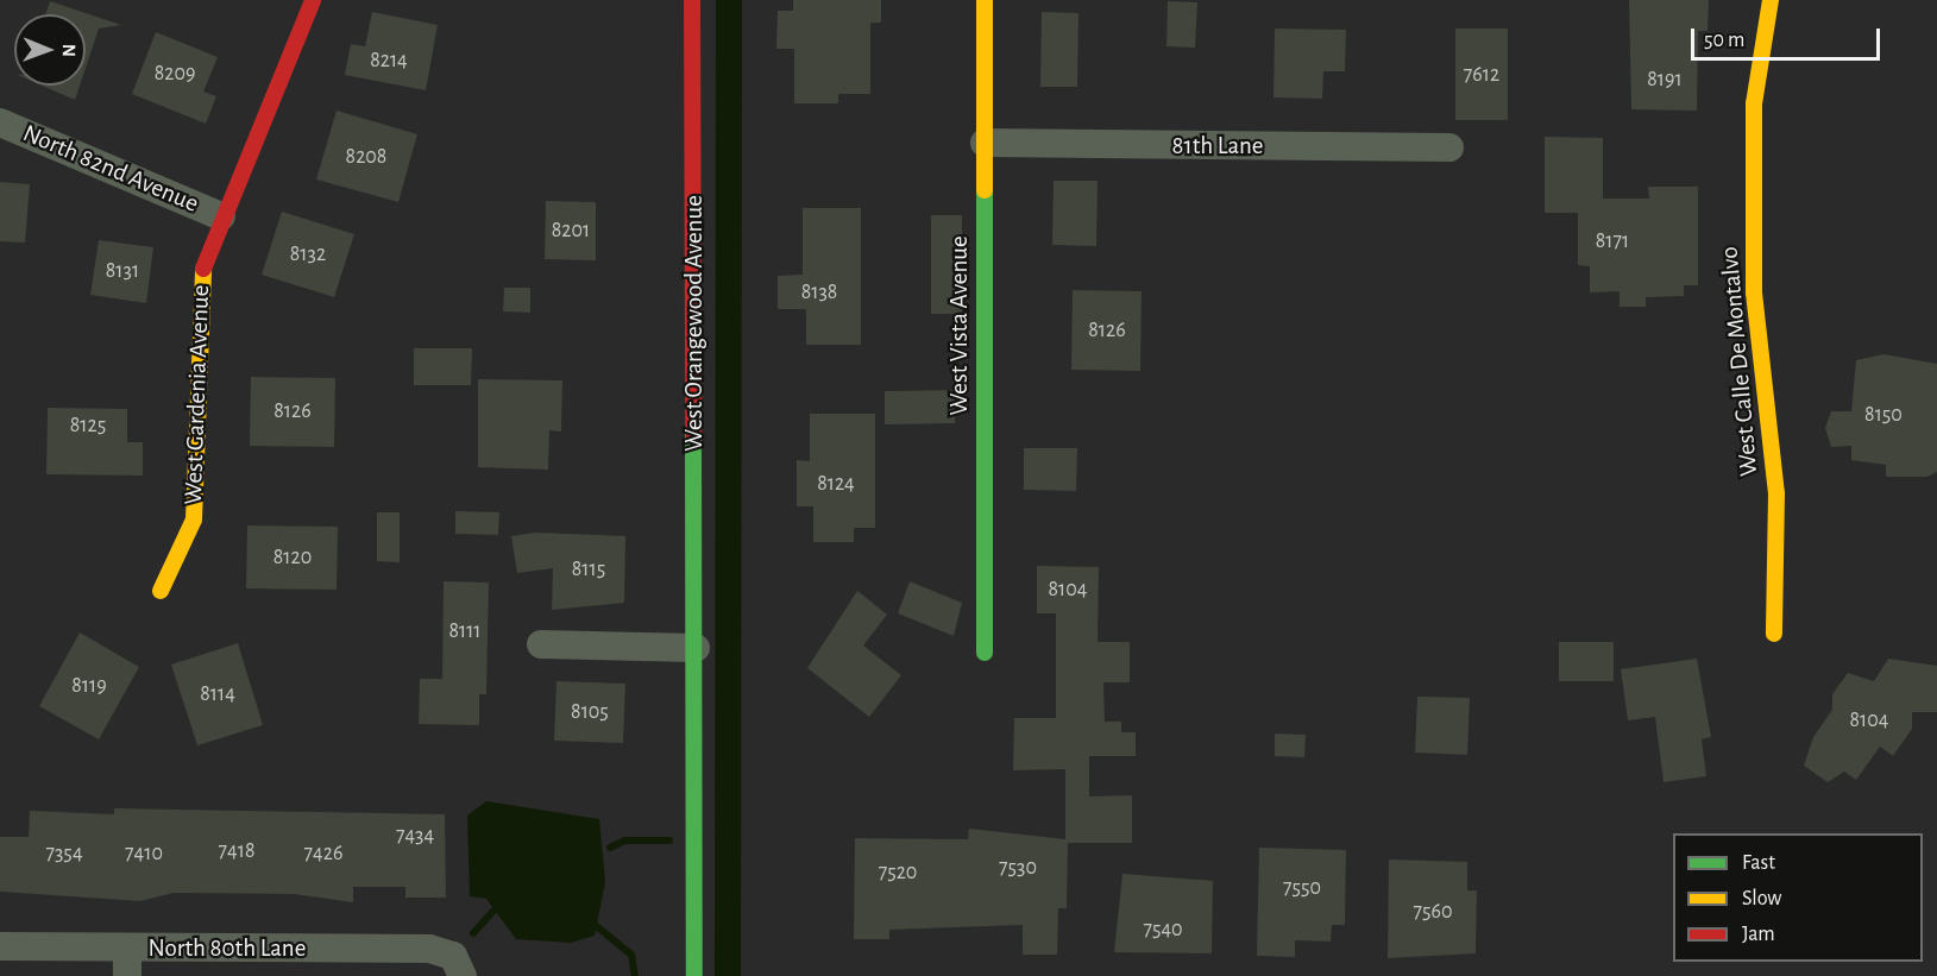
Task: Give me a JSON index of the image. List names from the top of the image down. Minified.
{"streets":{"street":["81th Lane","North 82nd Avenue","West Orangewood Avenue","West Vista Avenue","West Calle De Montalvo","West Gardenia Avenue","North 80th Lane"]},"crossings":[["81th Lane","West Vista Avenue"],["North 82nd Avenue","West Gardenia Avenue"]],"house_numbers":["8214","8209","7612","8191","8208","8201","8171","8132","8131","8138","8126","8126","8150","8125","8124","8120","8115","8104","8111","8119","8114","8105","8104","7434","7418","7354","7410","7426","7530","7520","7550","7560","7540"],"legend":["Fast","Slow","Jam"],"scale_bar":"50 m","north":"right"}
